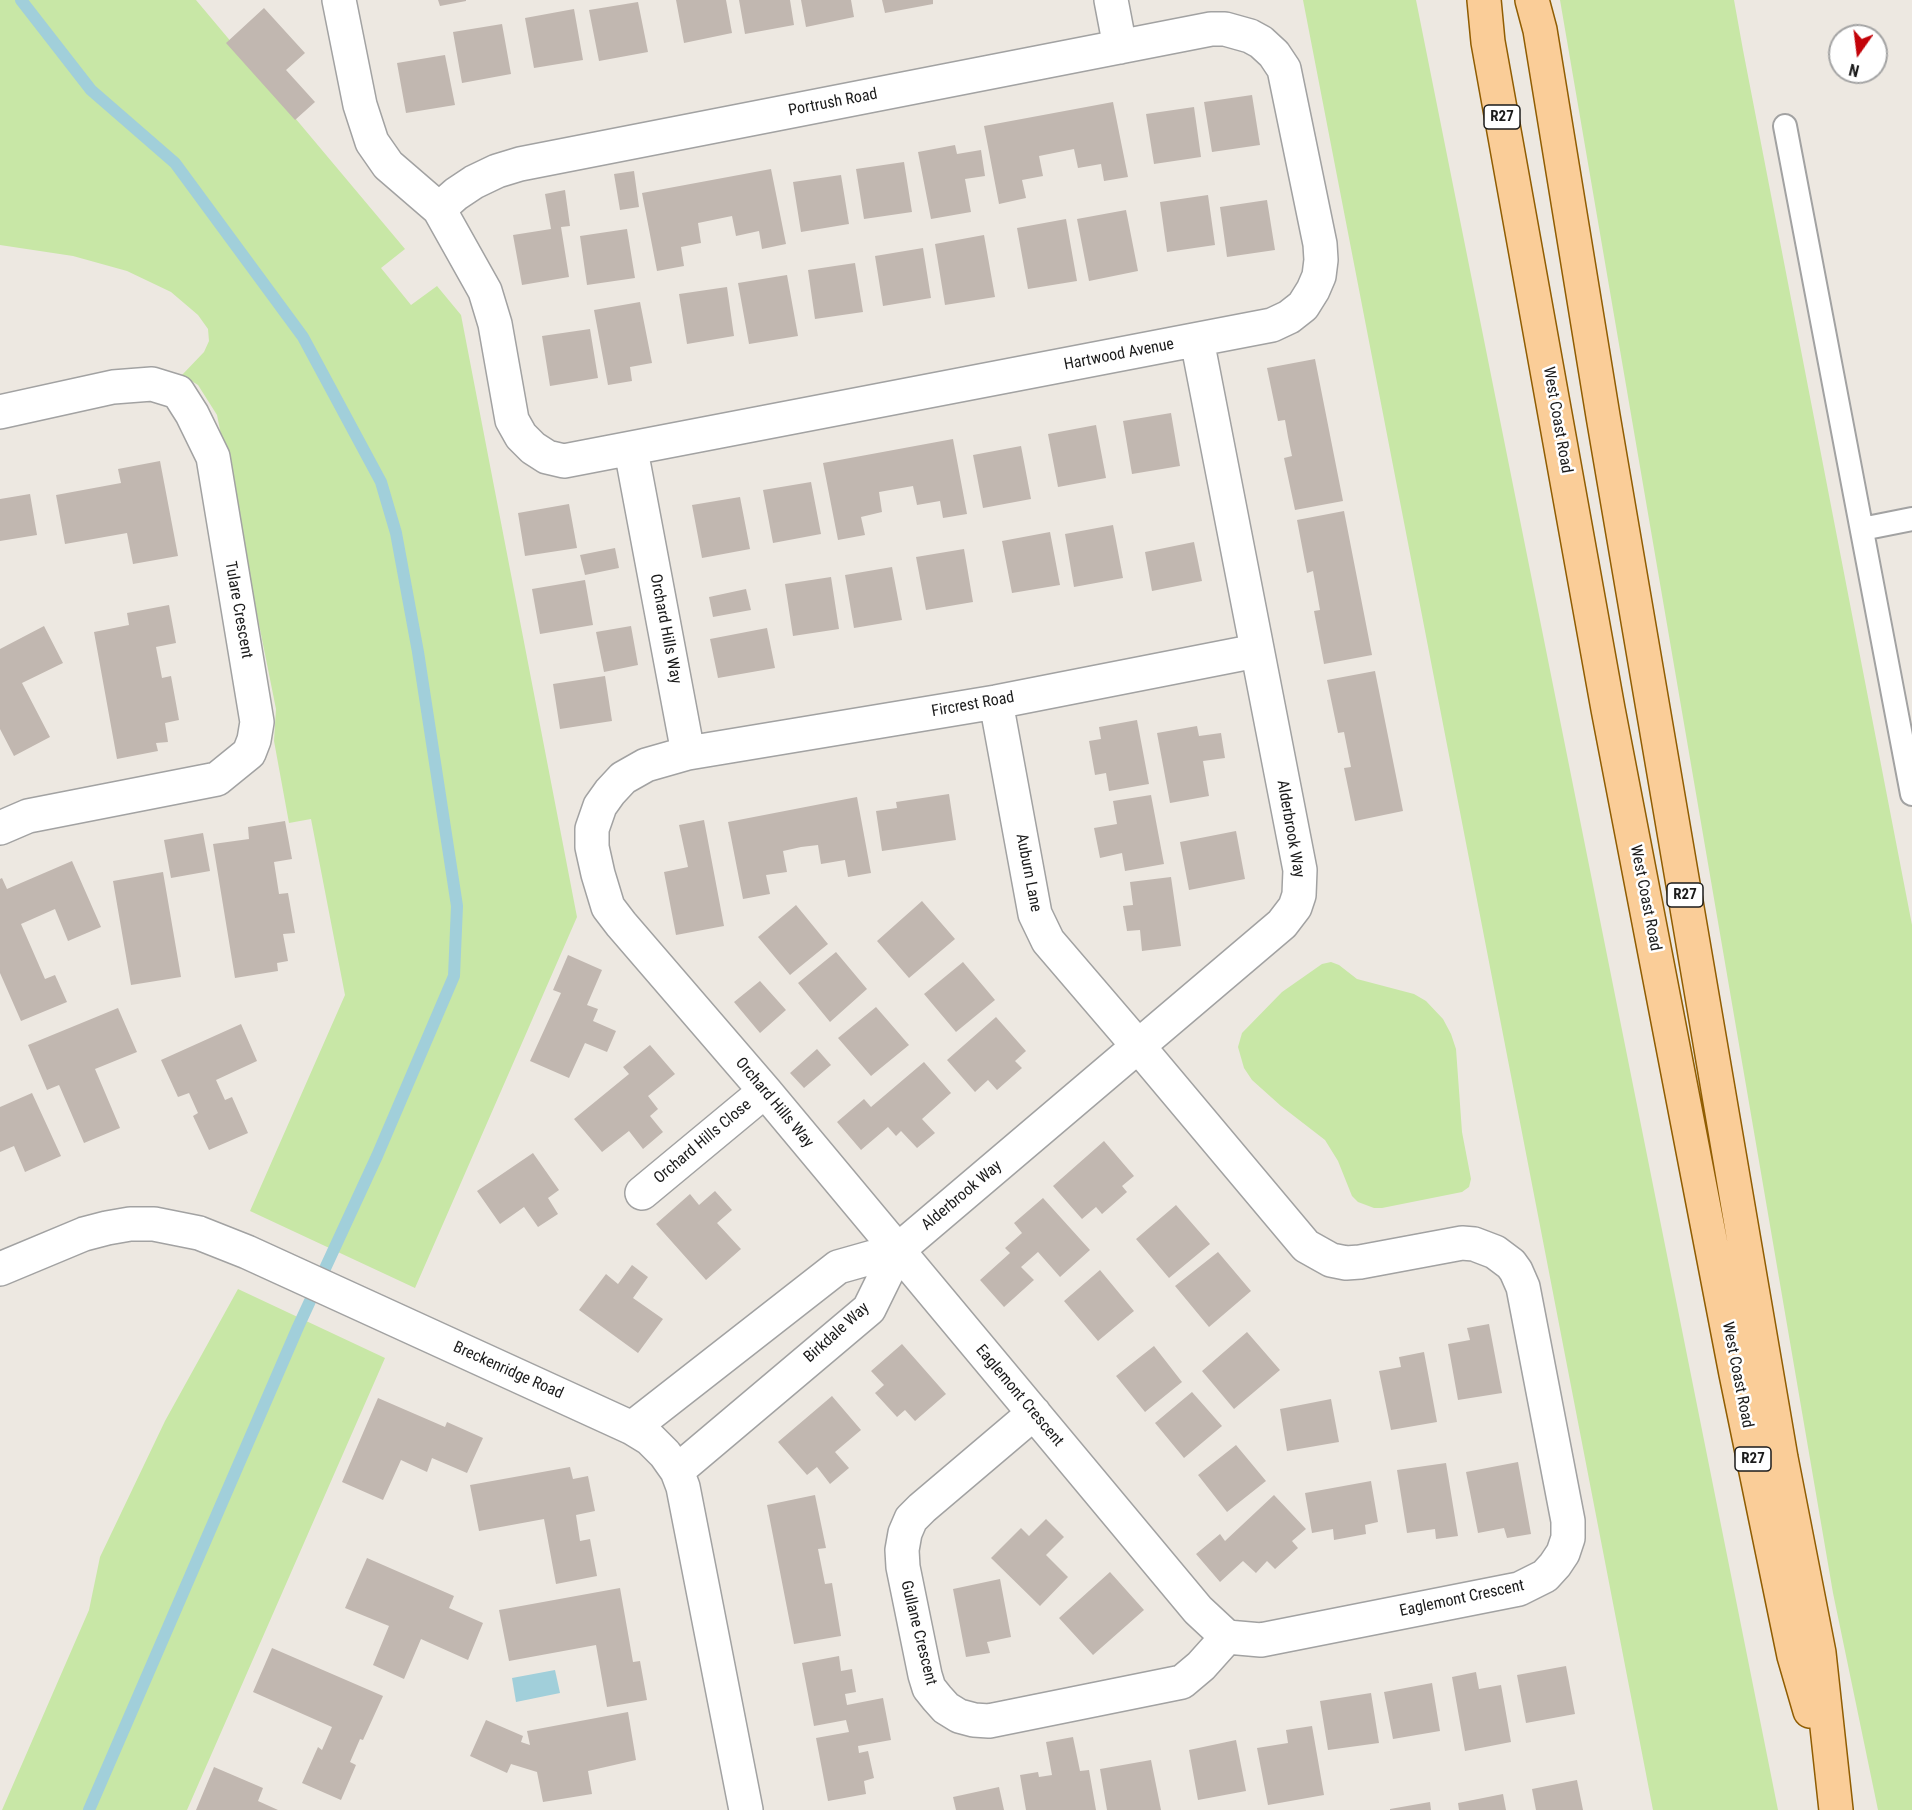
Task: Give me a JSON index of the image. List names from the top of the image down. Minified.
{"streets":{"main road":["R27","West Coast Road"],"street":["Portrush Road","Hartwood Avenue","Tulare Crescent","Orchard Hills Way","Fircrest Road","Alderbrook Way","Auburn Lane","Orchard Hills Close","Birkdale Way","Breckenridge Road","Eaglemont Crescent","Gullane Crescent"]},"crossings":[["Portrush Road","Hartwood Avenue"],["Hartwood Avenue","Orchard Hills Way"],["Hartwood Avenue","Alderbrook Way"],["Orchard Hills Way","Fircrest Road"],["Orchard Hills Way","Alderbrook Way"],["Orchard Hills Way","Orchard Hills Close"],["Orchard Hills Way","Birkdale Way"],["Orchard Hills Way","Eaglemont Crescent"],["Fircrest Road","Alderbrook Way"],["Fircrest Road","Auburn Lane"],["Alderbrook Way","Auburn Lane"],["Alderbrook Way","Birkdale Way"],["Alderbrook Way","Eaglemont Crescent"],["Auburn Lane","Eaglemont Crescent"],["Birkdale Way","Breckenridge Road"],["Birkdale Way","Eaglemont Crescent"],["Eaglemont Crescent","Gullane Crescent"]],"north":"bottom"}
